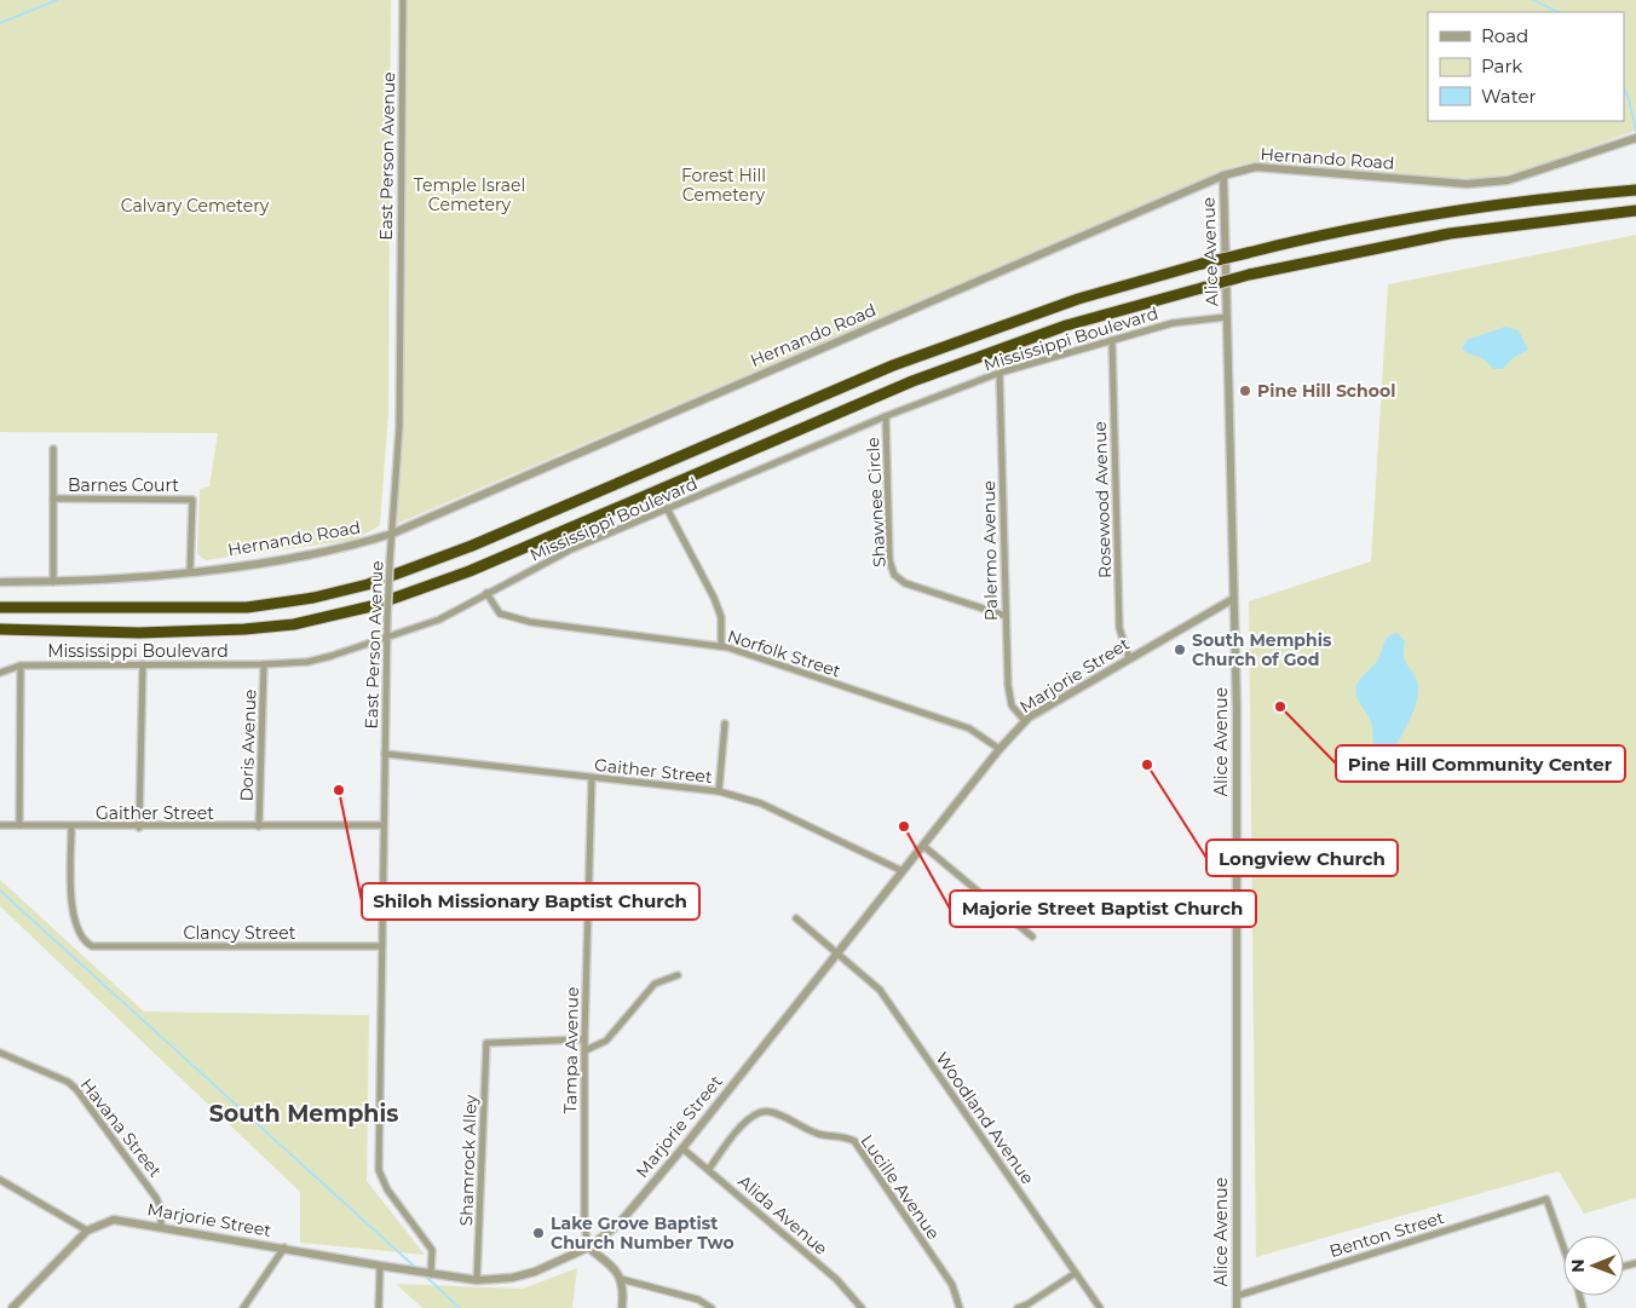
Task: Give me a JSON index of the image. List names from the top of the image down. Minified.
{"streets":{"street":["East Person Avenue","Hernando Road","Alice Avenue","Mississippi Boulevard","Barnes Court","Rosewood Avenue","Shawnee Circle","Palermo Avenue","Norfolk Street","Marjorie Street","Doris Avenue","Gaither Street","Clancy Street","Tampa Avenue","Woodland Avenue","Havana Street","Shamrock Alley","Lucille Avenue","Alida Avenue","Benton Street"]},"crossings":[["East Person Avenue","Hernando Road"],["East Person Avenue","Mississippi Boulevard"],["East Person Avenue","Marjorie Street"],["East Person Avenue","Gaither Street"],["East Person Avenue","Clancy Street"],["Hernando Road","Alice Avenue"],["Hernando Road","Barnes Court"],["Alice Avenue","Mississippi Boulevard"],["Alice Avenue","Marjorie Street"],["Alice Avenue","Benton Street"],["Mississippi Boulevard","Rosewood Avenue"],["Mississippi Boulevard","Shawnee Circle"],["Mississippi Boulevard","Palermo Avenue"],["Mississippi Boulevard","Norfolk Street"],["Mississippi Boulevard","Doris Avenue"],["Rosewood Avenue","Marjorie Street"],["Shawnee Circle","Palermo Avenue"],["Palermo Avenue","Marjorie Street"],["Norfolk Street","Marjorie Street"],["Marjorie Street","Gaither Street"],["Marjorie Street","Tampa Avenue"],["Marjorie Street","Woodland Avenue"],["Marjorie Street","Havana Street"],["Marjorie Street","Shamrock Alley"],["Marjorie Street","Alida Avenue"],["Doris Avenue","Gaither Street"],["Gaither Street","Clancy Street"],["Gaither Street","Tampa Avenue"],["Tampa Avenue","Shamrock Alley"],["Lucille Avenue","Alida Avenue"]],"districts":["South Memphis"],"parks":["Forest Hill Cemetery","Temple Israel Cemetery","Calvary Cemetery"],"places":["Pine Hill School","South Memphis Church of God","Pine Hill Community Center","Longview Church","Shiloh Missionary Baptist Church","Majorie Street Baptist Church","Lake Grove Baptist Church Number Two"],"legend":["Road","Park","Water"],"north":"left"}
